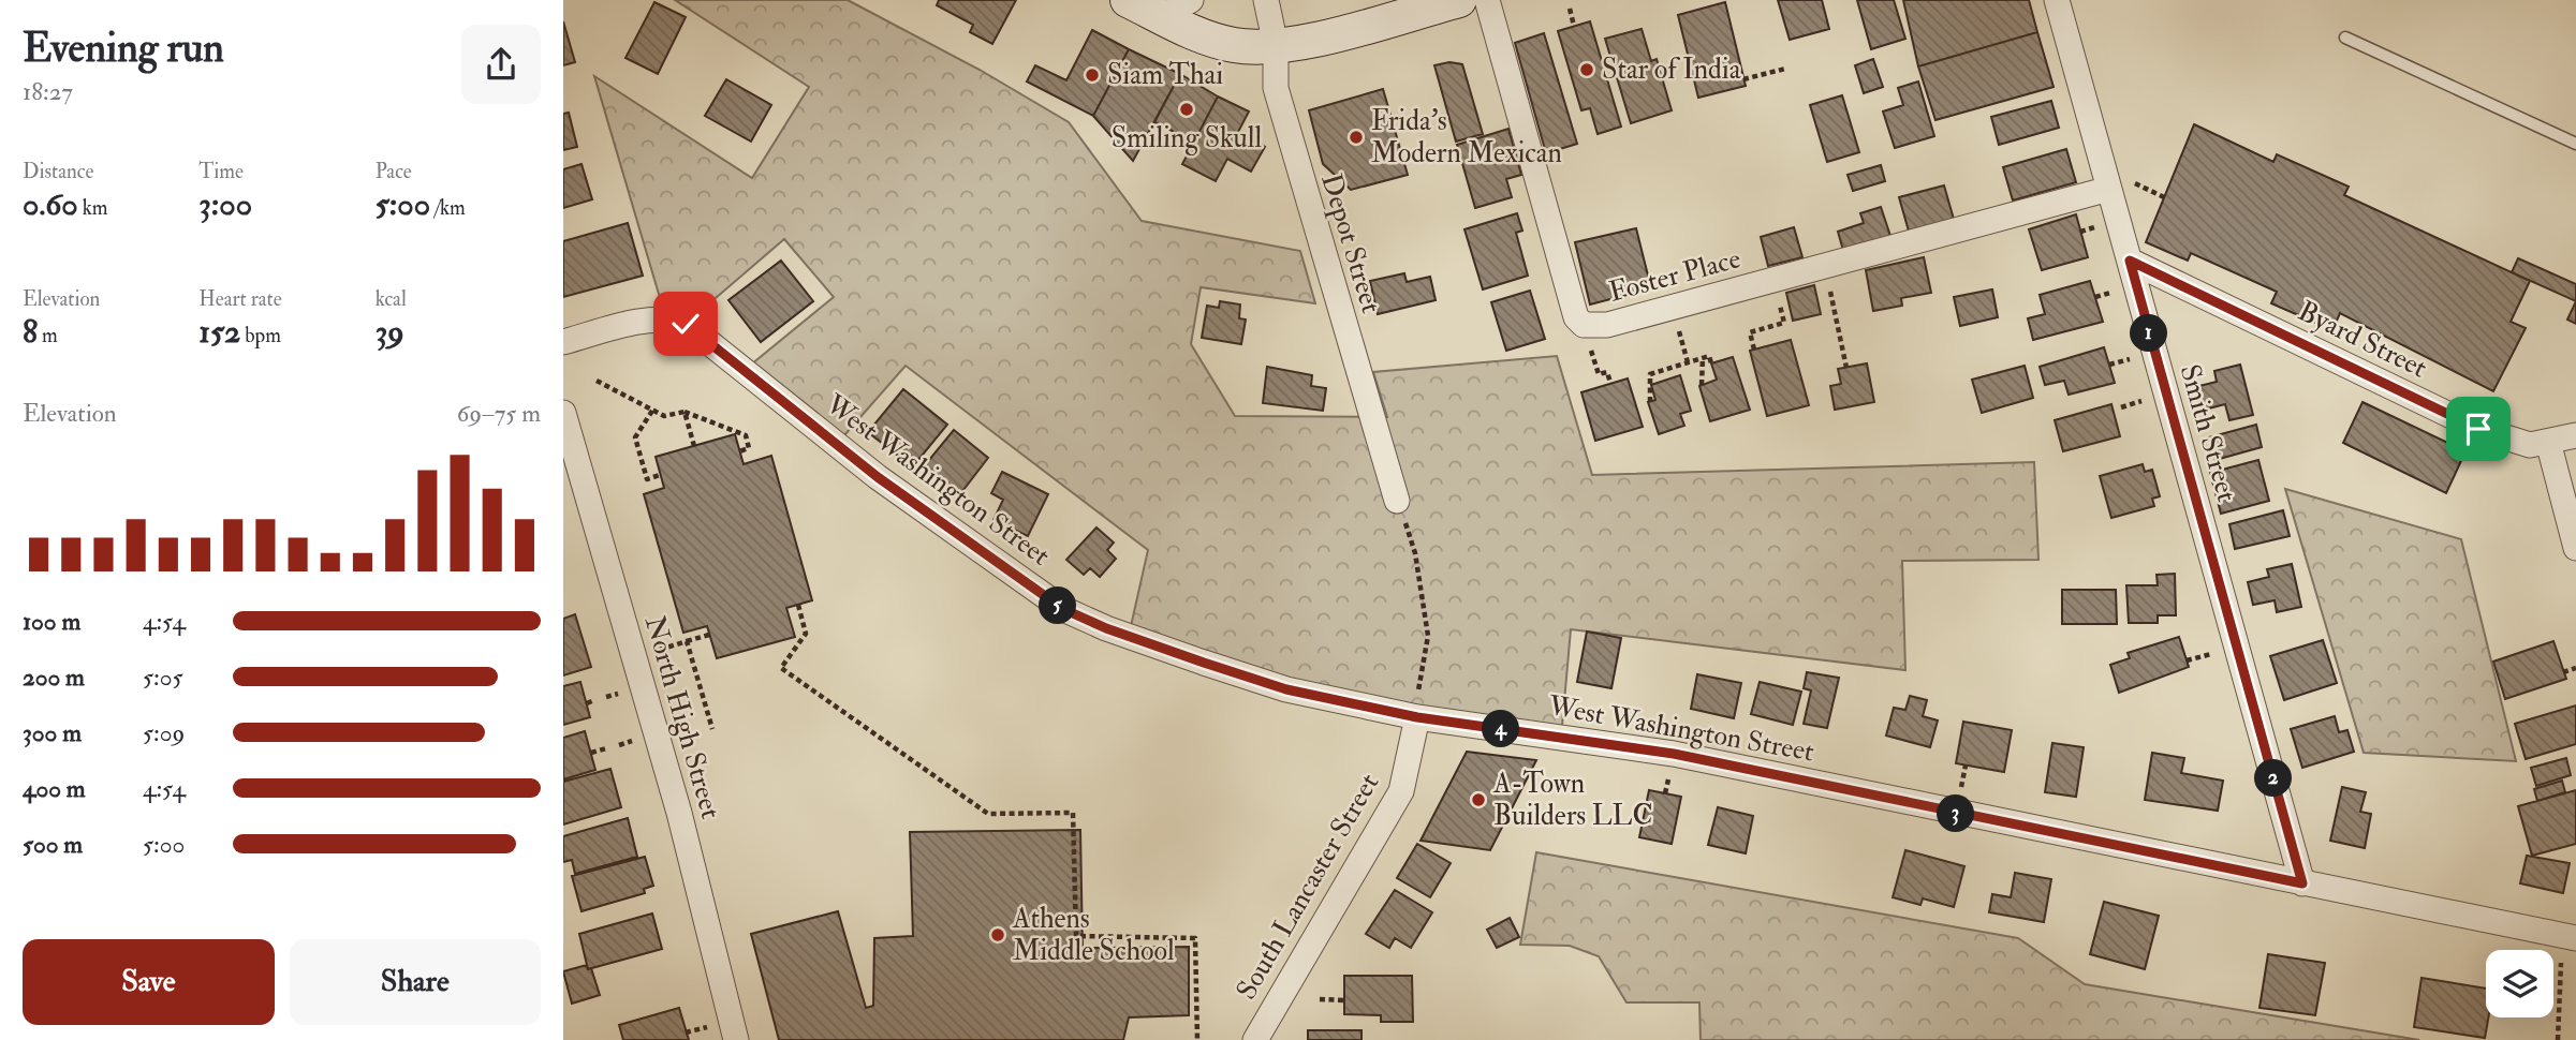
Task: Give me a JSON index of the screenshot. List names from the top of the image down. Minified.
{"streets":{"street":["Depot Street","Foster Place","Byard Street","Smith Street","West Washington Street","North High Street","South Lancaster Street"]},"crossings":[["Foster Place","Smith Street"],["Byard Street","Smith Street"],["Smith Street","West Washington Street"],["West Washington Street","South Lancaster Street"]],"places":["Star of India","Siam Thai","Smiling Skull","Frida's Modern Mexican","A-Town Builders LLC","Athens Middle School"],"page":{"heading":["Evening run","18:27"],"stats":[["Distance","0.60 km"],["Time","3:00"],["Pace","5:00 /km"],["Elevation","8 m"],["Heart rate","152 bpm"],["kcal","39"]],"pins":["1","5","4","2","3"],"chart":["Elevation","69–75 m"],"list":[{"name":"100 m","note":"4:54"},{"name":"200 m","note":"5:05"},{"name":"300 m","note":"5:09"},{"name":"400 m","note":"4:54"},{"name":"500 m","note":"5:00"}],"buttons":["Save","Share"]}}
